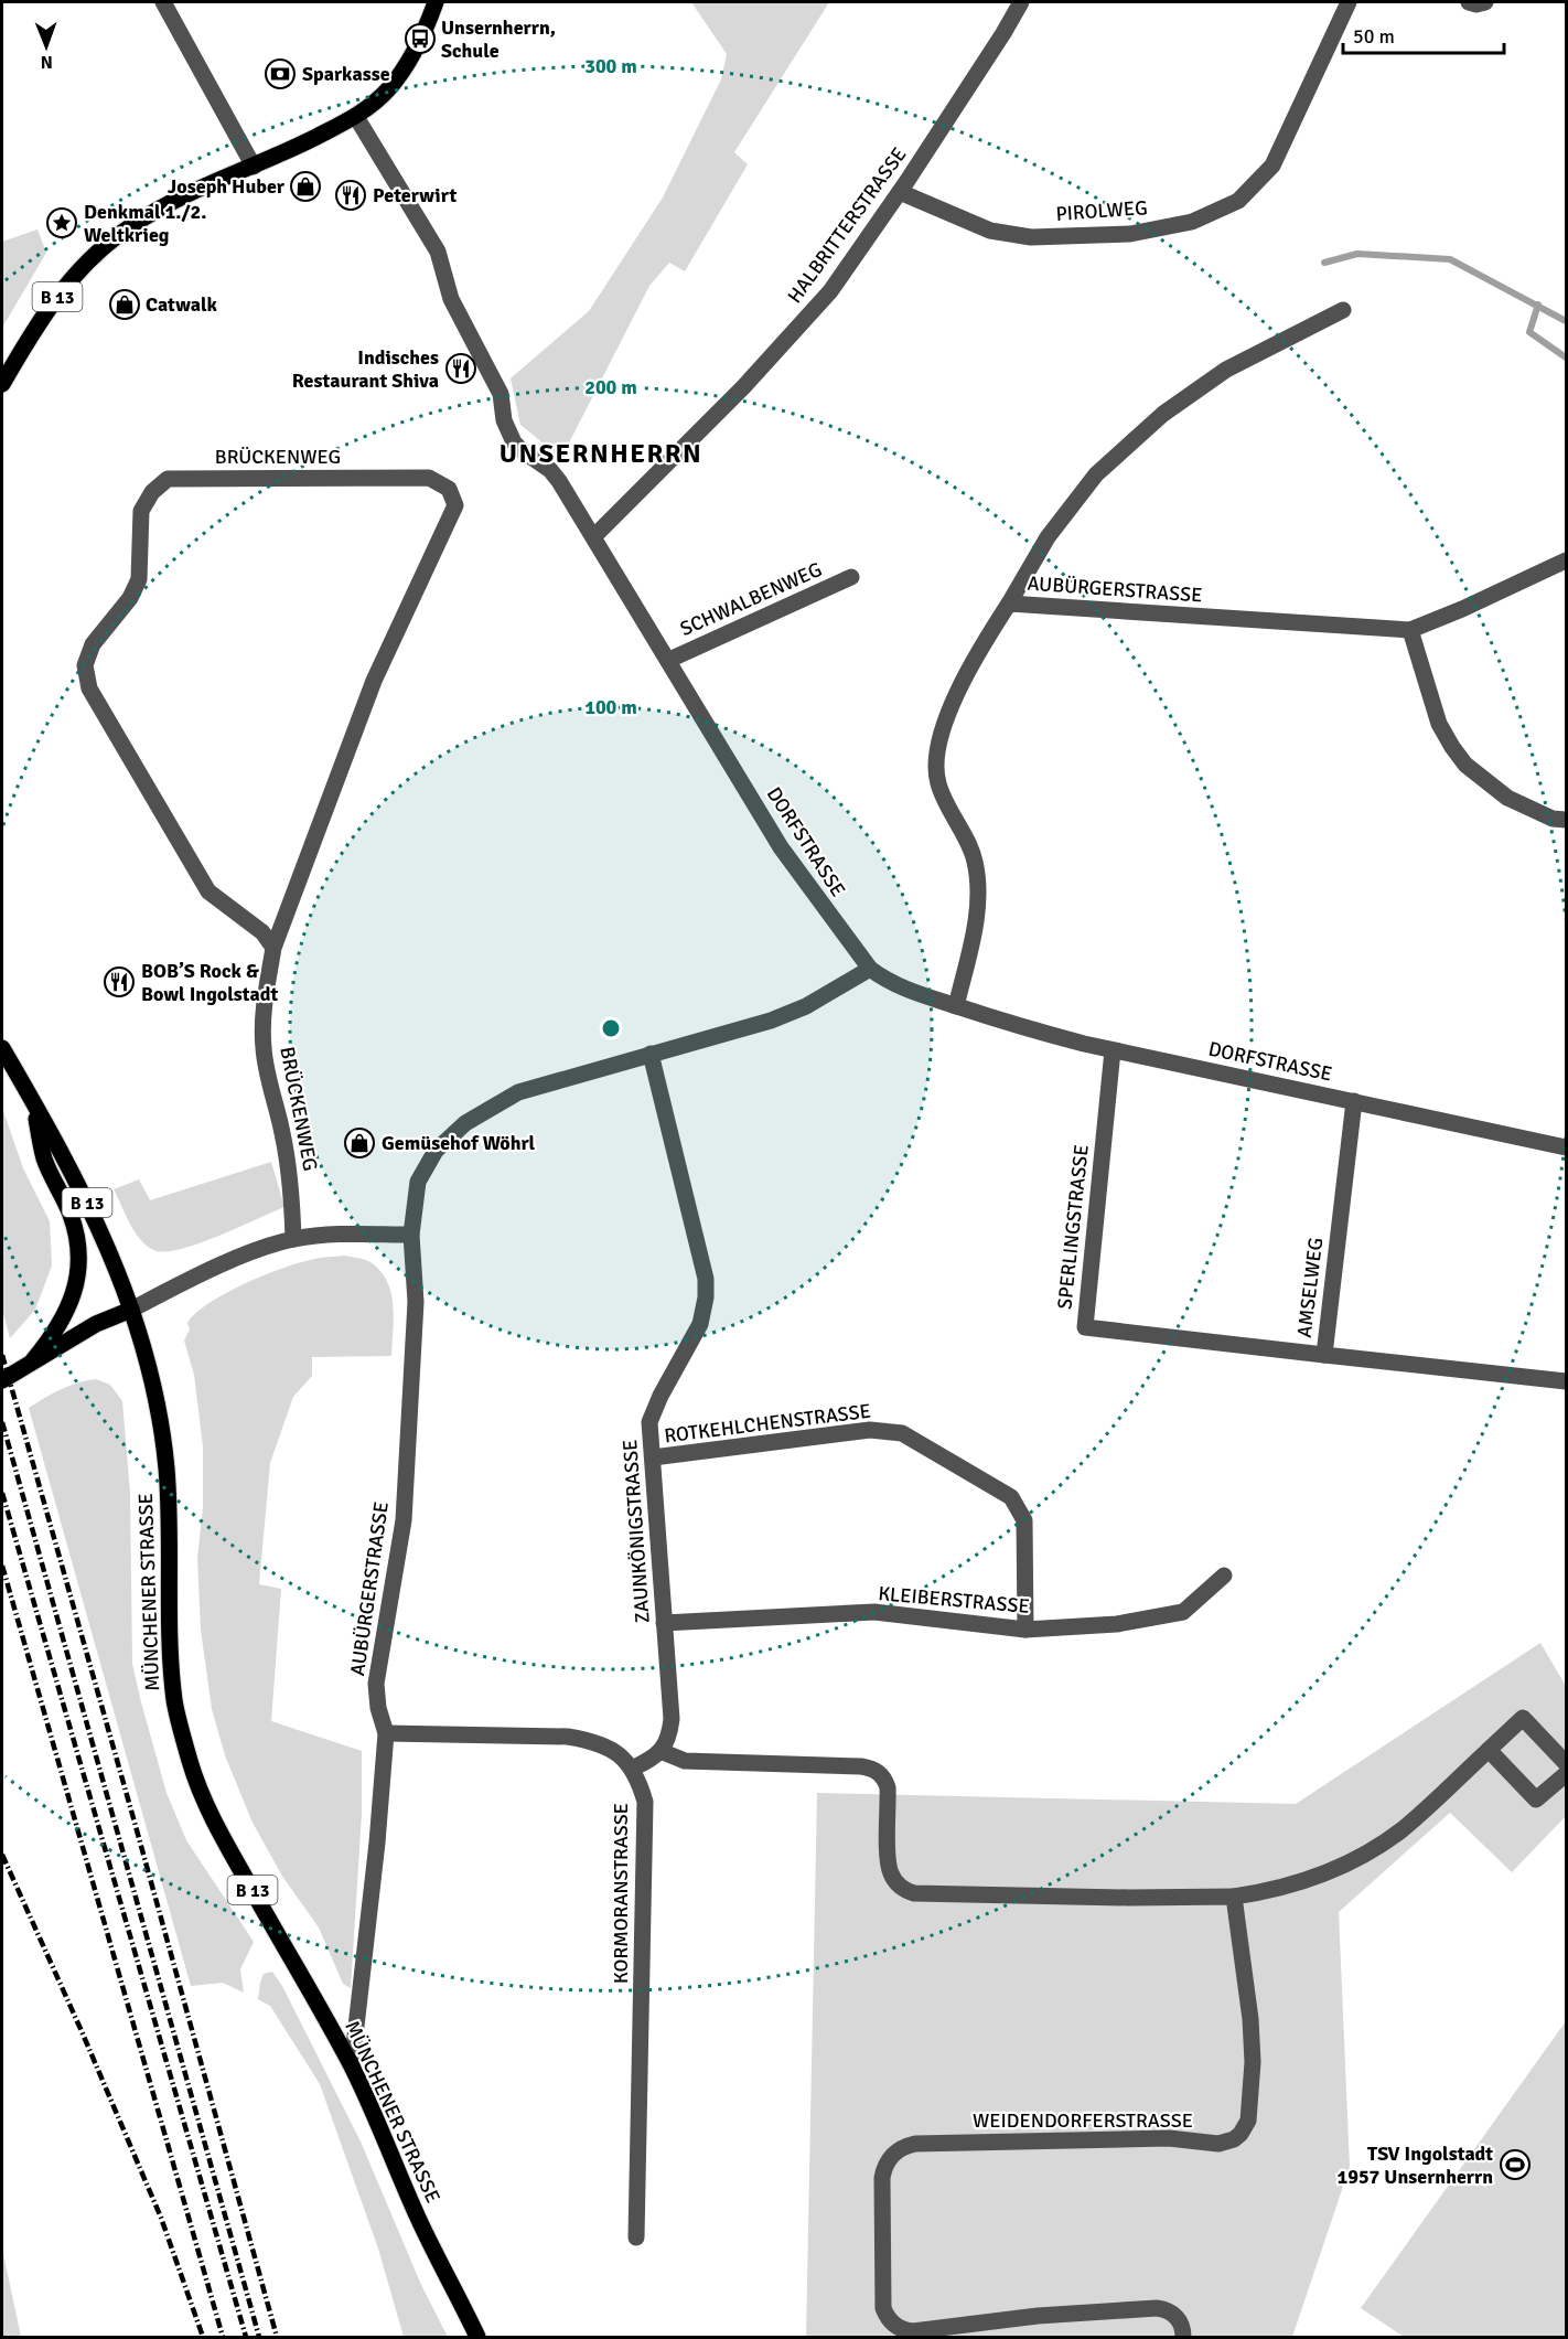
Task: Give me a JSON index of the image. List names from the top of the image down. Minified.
{"streets":{"main road":["B 13","MÜNCHENER STRASSE"],"street":["PIROLWEG","HALBRITTERSTRASSE","BRÜCKENWEG","AUBÜRGERSTRASSE","SCHWALBENWEG","DORFSTRASSE","SPERLINGSTRASSE","AMSELWEG","ROTKEHLCHENSTRASSE","ZAUNKÖNIGSTRASSE","KLEIBERSTRASSE","KORMORANSTRASSE","WEIDENDORFERSTRASSE"]},"crossings":[["PIROLWEG","HALBRITTERSTRASSE"],["HALBRITTERSTRASSE","DORFSTRASSE"],["B 13","DORFSTRASSE"],["AUBÜRGERSTRASSE","DORFSTRASSE"],["AUBÜRGERSTRASSE","ZAUNKÖNIGSTRASSE"],["AUBÜRGERSTRASSE","MÜNCHENER STRASSE"],["AUBÜRGERSTRASSE","KORMORANSTRASSE"],["SCHWALBENWEG","DORFSTRASSE"],["DORFSTRASSE","SPERLINGSTRASSE"],["DORFSTRASSE","AMSELWEG"],["SPERLINGSTRASSE","AMSELWEG"],["ROTKEHLCHENSTRASSE","ZAUNKÖNIGSTRASSE"],["ROTKEHLCHENSTRASSE","KLEIBERSTRASSE"],["ZAUNKÖNIGSTRASSE","KLEIBERSTRASSE"]],"districts":["UNSERNHERRN"],"places":{"bus stop":["Unsernherrn, Schule"],"bank":["Sparkasse"],"shop":["Joseph Huber","Catwalk","Gemüsehof Wöhrl"],"restaurant":["Peterwirt","Indisches Restaurant Shiva","BOB’S Rock & Bowl Ingolstadt"],"place":["Denkmal 1./2. Weltkrieg"],"sports":["TSV Ingolstadt 1957 Unsernherrn"]},"scale_bar":"50 m","north":"bottom","rings":["300 m","200 m","100 m"]}
